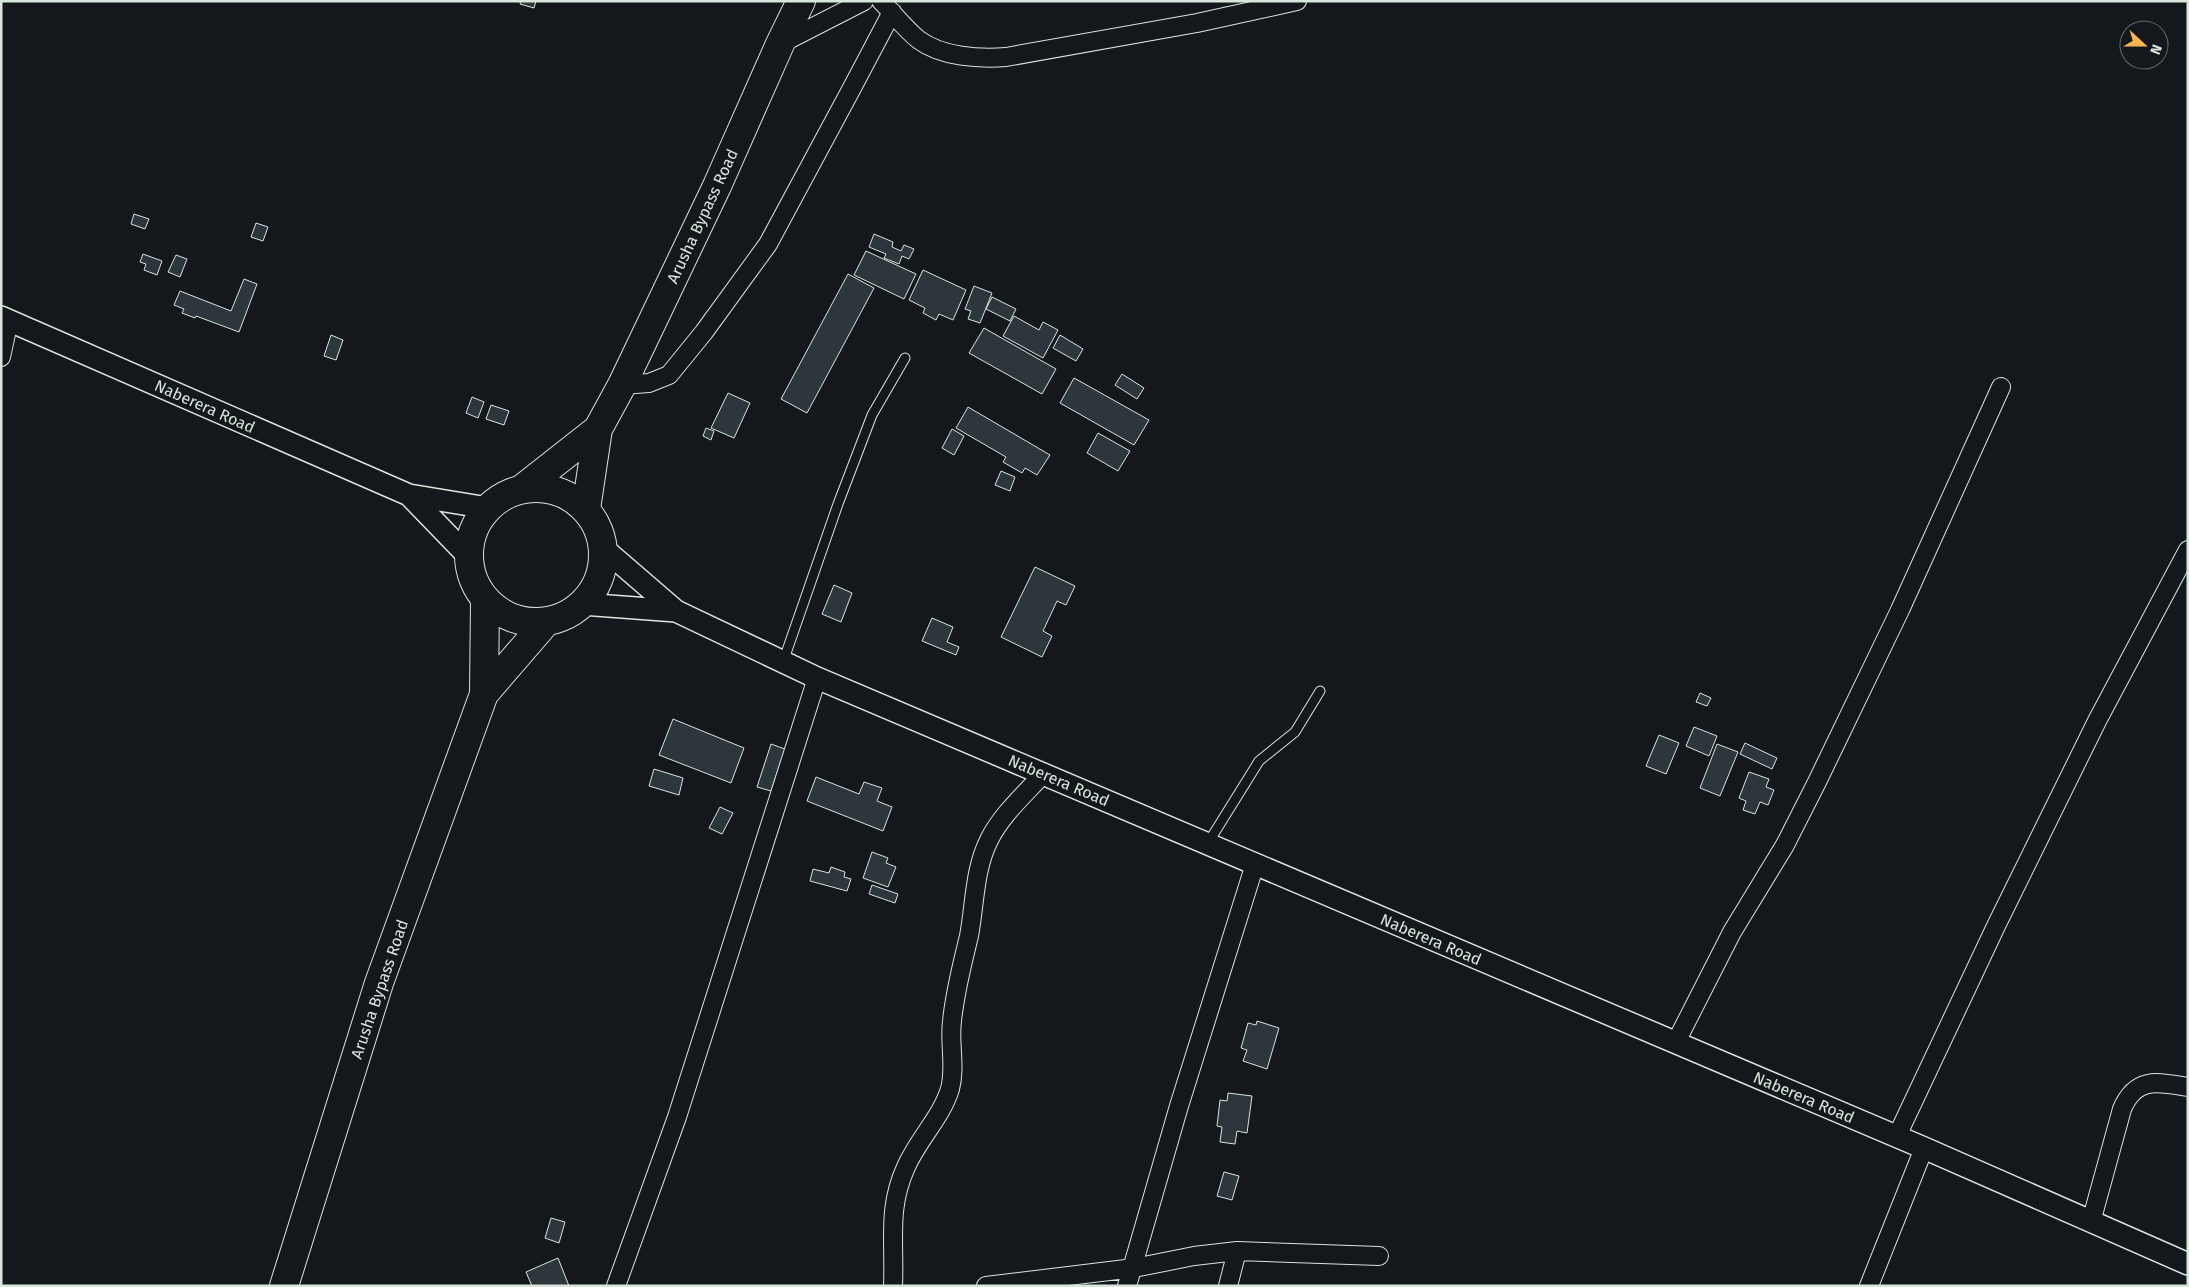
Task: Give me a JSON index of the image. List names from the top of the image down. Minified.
{"streets":{"main road":["Arusha Bypass Road"],"street":["Naberera Road"]},"crossings":[["Arusha Bypass Road","Naberera Road"]],"north":"right"}
